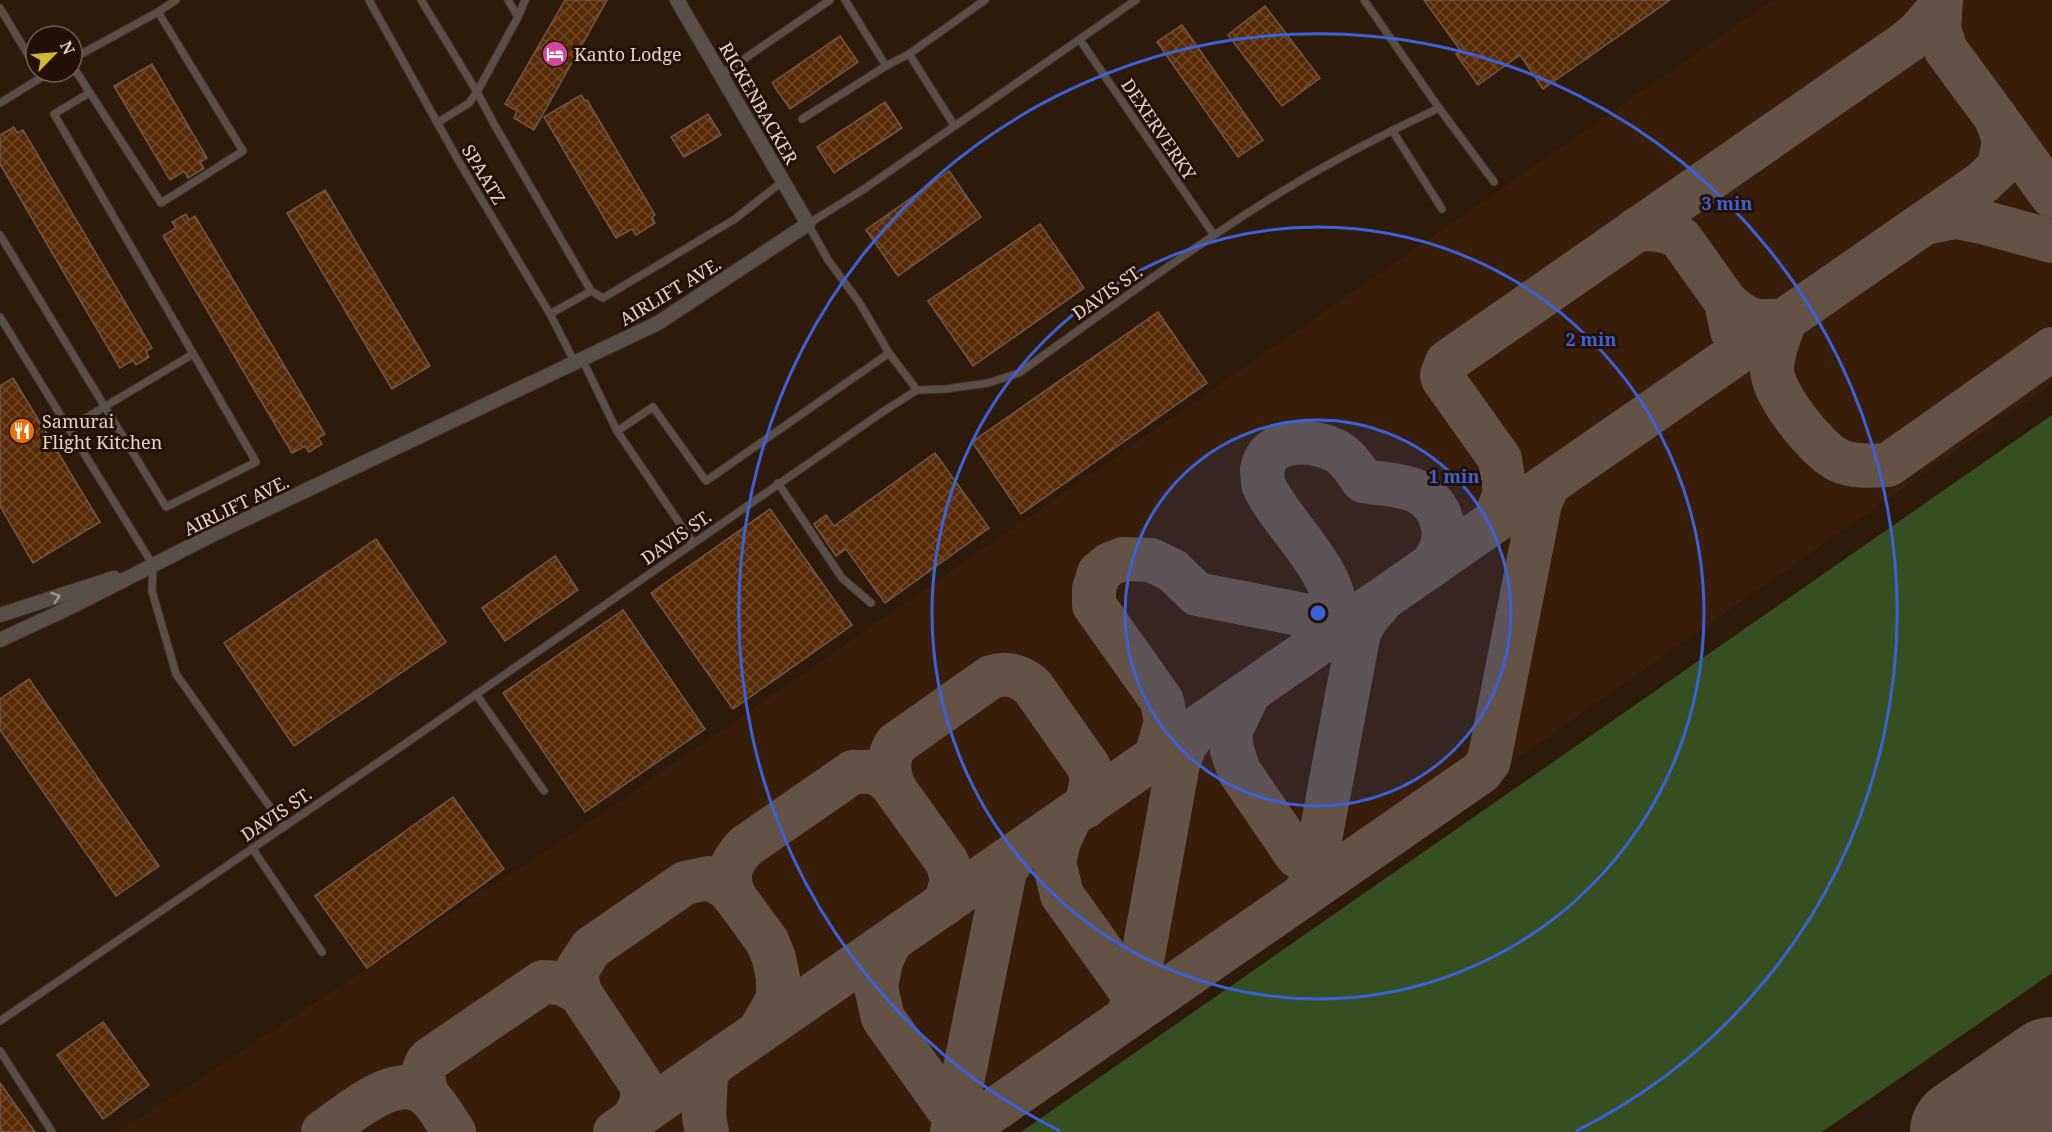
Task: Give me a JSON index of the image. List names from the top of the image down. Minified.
{"streets":{"street":["RICKENBACKER","AIRLIFT AVE."],"lane":["DEXERVERKY","SPAATZ","DAVIS ST."]},"crossings":[["RICKENBACKER","AIRLIFT AVE."],["DEXERVERKY","AIRLIFT AVE."],["DEXERVERKY","DAVIS ST."],["SPAATZ","AIRLIFT AVE."],["SPAATZ","DAVIS ST."]],"places":{"hotel":["Kanto Lodge"],"restaurant":["Samurai Flight Kitchen"]},"north":"top right","rings":["3 min","2 min","1 min"]}
